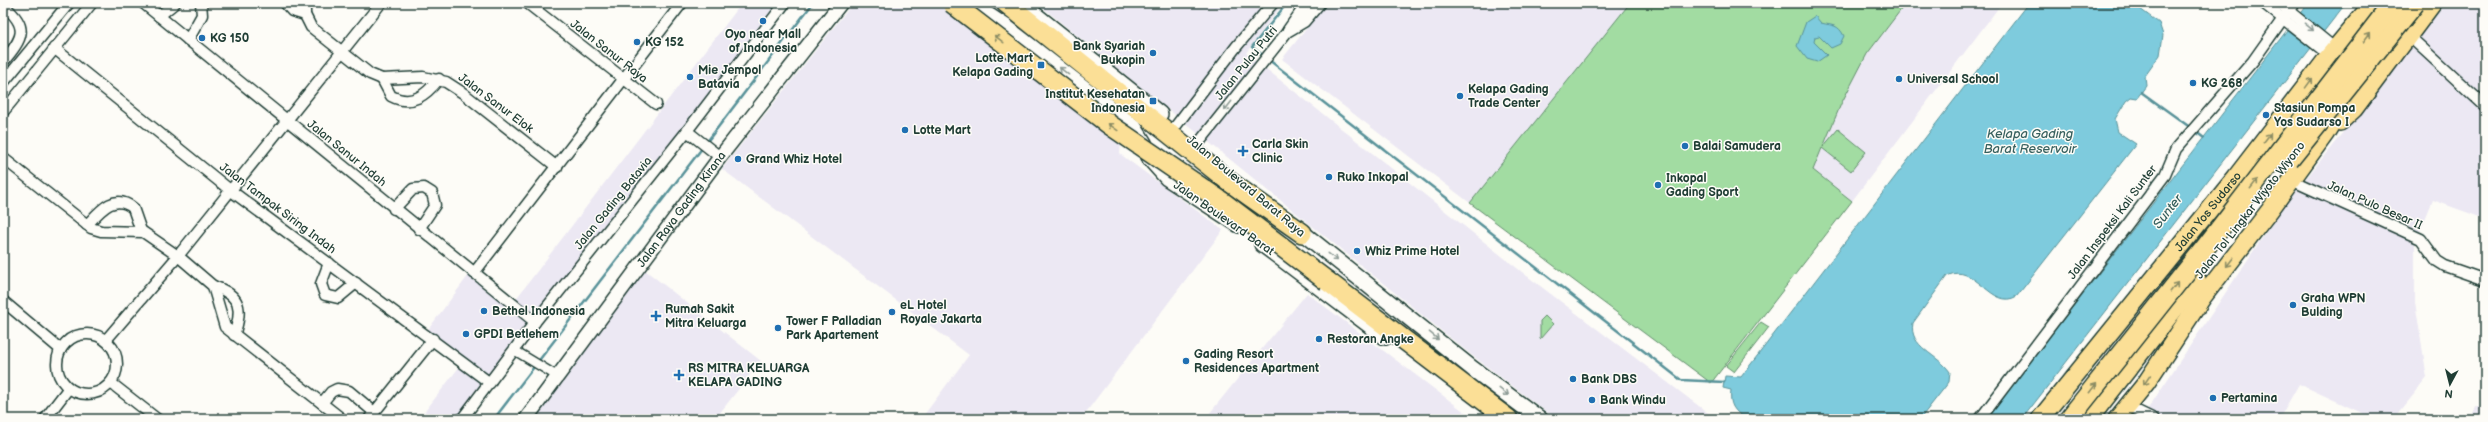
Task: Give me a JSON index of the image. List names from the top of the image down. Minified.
{"streets":{"highway":["Jalan Tol Lingkar Wiyoto Wiyono","Jalan Yos Sudarso"],"main road":["Jalan Boulevard Barat Raya","Jalan Boulevard Barat"],"street":["Jalan Sanur Raya","Jalan Pulau Putri","Jalan Sanur Elok","Jalan Sanur Indah","Jalan Gading Batavia","Jalan Pulo Besar II","Jalan Tampak Siring Indah","Jalan Raya Gading Kirana","Jalan Inspeksi Kali Sunter"]},"crossings":[["Jalan Pulau Putri","Jalan Boulevard Barat Raya"],["Jalan Sanur Indah","Jalan Gading Batavia"],["Jalan Gading Batavia","Jalan Tampak Siring Indah"]],"one_way":["Jalan Boulevard Barat Raya","Jalan Boulevard Barat"],"water":["Kelapa Gading Barat Reservoir","Sunter"],"places":{"other":["Oyo near Mall of Indonesia","KG 150","KG 152","Bank Syariah Bukopin","Mie Jempol Batavia","Universal School","KG 268","Kelapa Gading Trade Center","Stasiun Pompa Yos Sudarso I","Lotte Mart","Balai Samudera","Grand Whiz Hotel","Ruko Inkopal","Inkopal Gading Sport","Whiz Prime Hotel","Graha WPN Bulding","Bethel Indonesia","eL Hotel Royale Jakarta","Tower F Palladian Park Apartement","GPDI Betlehem","Restoran Angke","Gading Resort Residences Apartment","Bank DBS","Pertamina","Bank Windu"],"transit":["Lotte Mart Kelapa Gading","Institut Kesehatan Indonesia"],"health":["Carla Skin Clinic","Rumah Sakit Mitra Keluarga","RS MITRA KELUARGA KELAPA GADING"]},"north":"bottom"}
